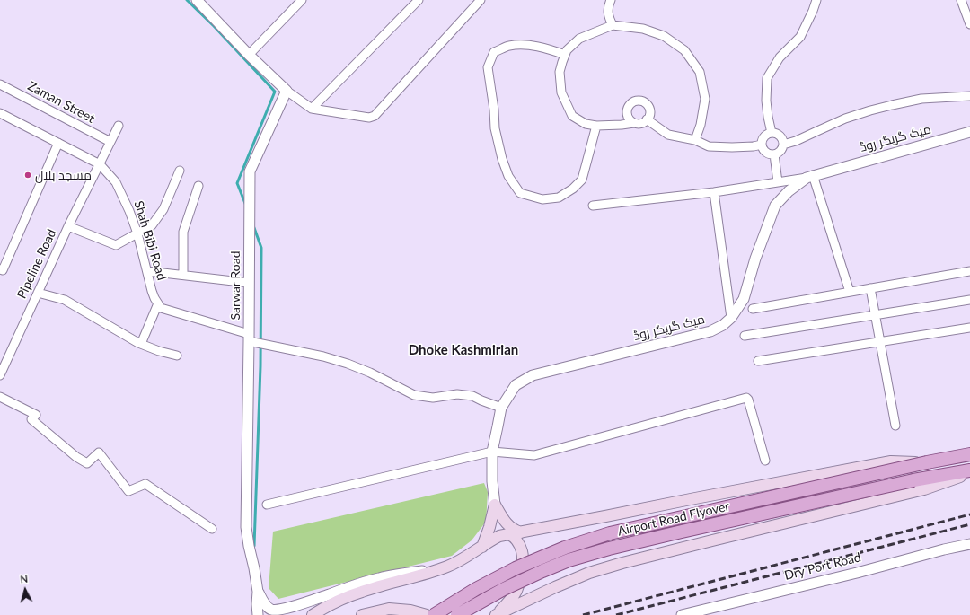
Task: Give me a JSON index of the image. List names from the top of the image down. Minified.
{"streets":{"main road":["میک گریگر روڈ","Airport Road Flyover"],"street":["Zaman Street","Shah Bibi Road","Pipeline Road","Sarwar Road","Dry Port Road"]},"crossings":[["Zaman Street","Pipeline Road"],["Shah Bibi Road","Pipeline Road"]],"districts":["Dhoke Kashmirian"],"places":["مسجد بلال"],"north":"top"}
